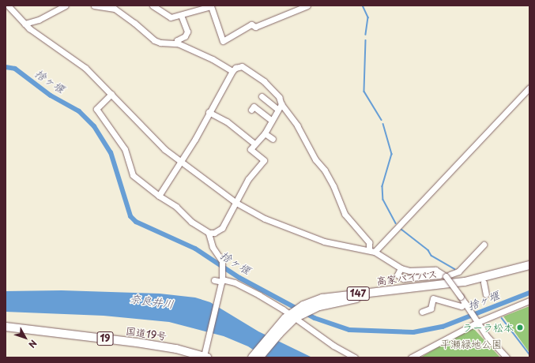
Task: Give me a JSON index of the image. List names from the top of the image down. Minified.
{"streets":{"highway":["高家バイパス","147","国道19号","19"]},"water":["捨ヶ堰","奈良井川"],"parks":["平瀬緑地公園"],"places":["ラーラ松本"],"north":"bottom right"}
